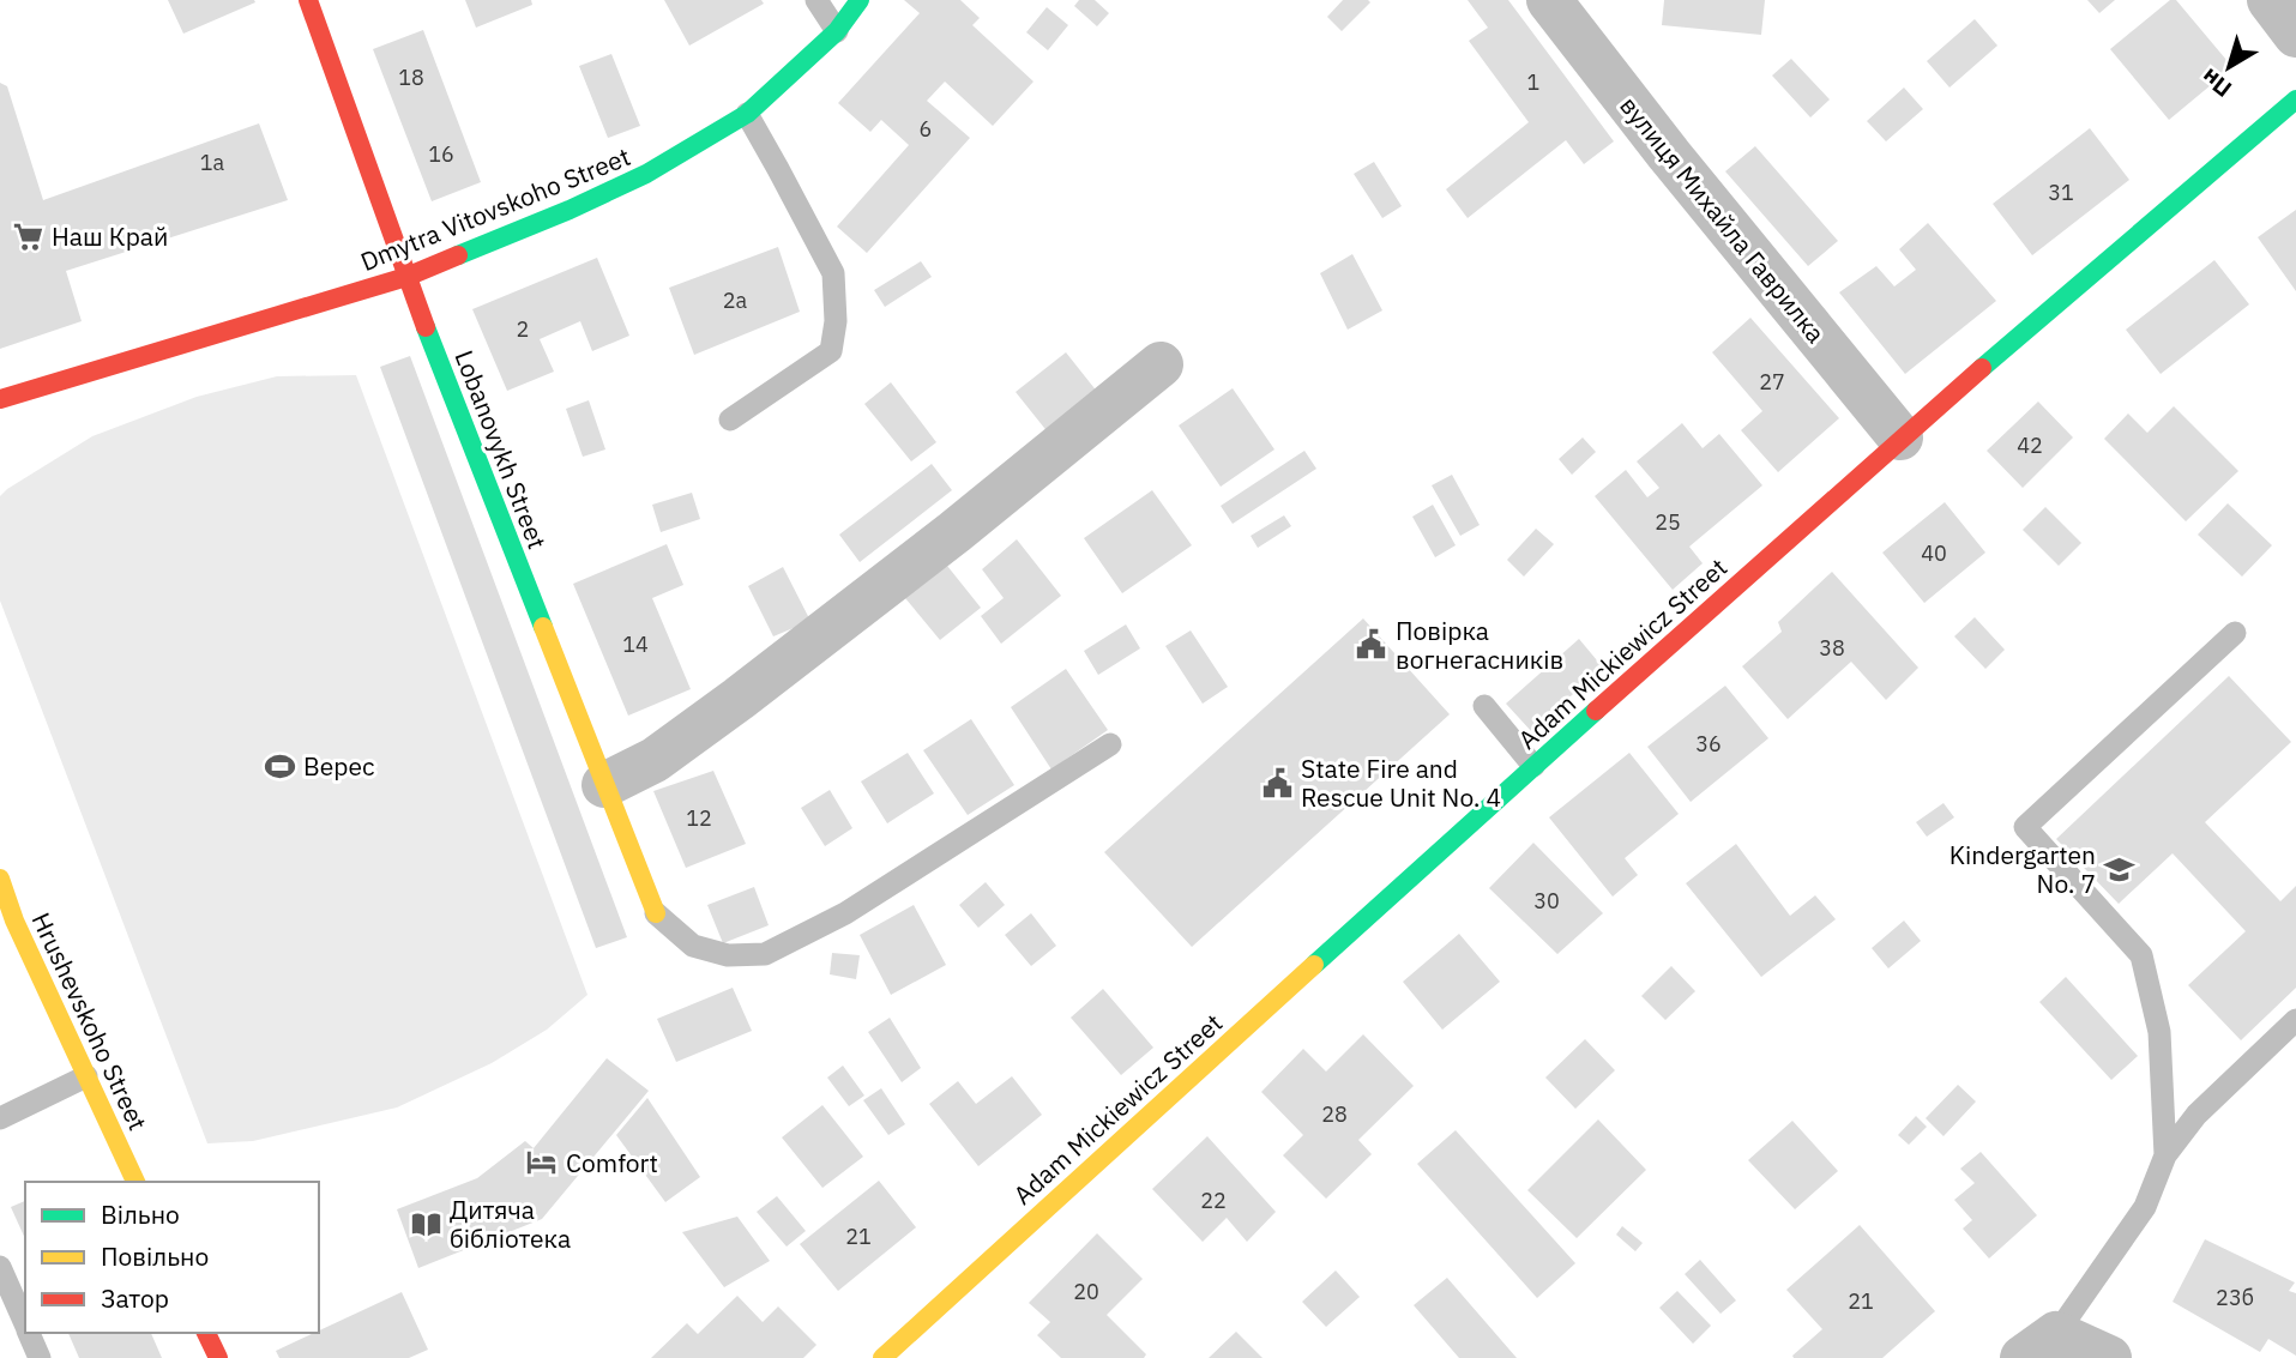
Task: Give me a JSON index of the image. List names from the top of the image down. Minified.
{"streets":{"street":["Dmytra Vitovskoho Street","вулиця Михайла Гаврилка","Lobanovykh Street","Adam Mickiewicz Street","Hrushevskoho Street"]},"crossings":[["Dmytra Vitovskoho Street","Lobanovykh Street"],["вулиця Михайла Гаврилка","Adam Mickiewicz Street"]],"places":{"supermarket":["Наш Край"],"public building":["Повірка вогнегасників","State Fire and Rescue Unit No. 4"],"sports":["Верес"],"school or university":["Kindergarten No. 7"],"hotel":["Comfort"],"library":["Дитяча бібліотека"]},"house_numbers":["18","1","6","16","1а","31","2а","2","27","42","25","40","14","38","36","12","30","28","22","21","20","23б","21"],"legend":["Вільно","Повільно","Затор"],"north":"bottom left"}
